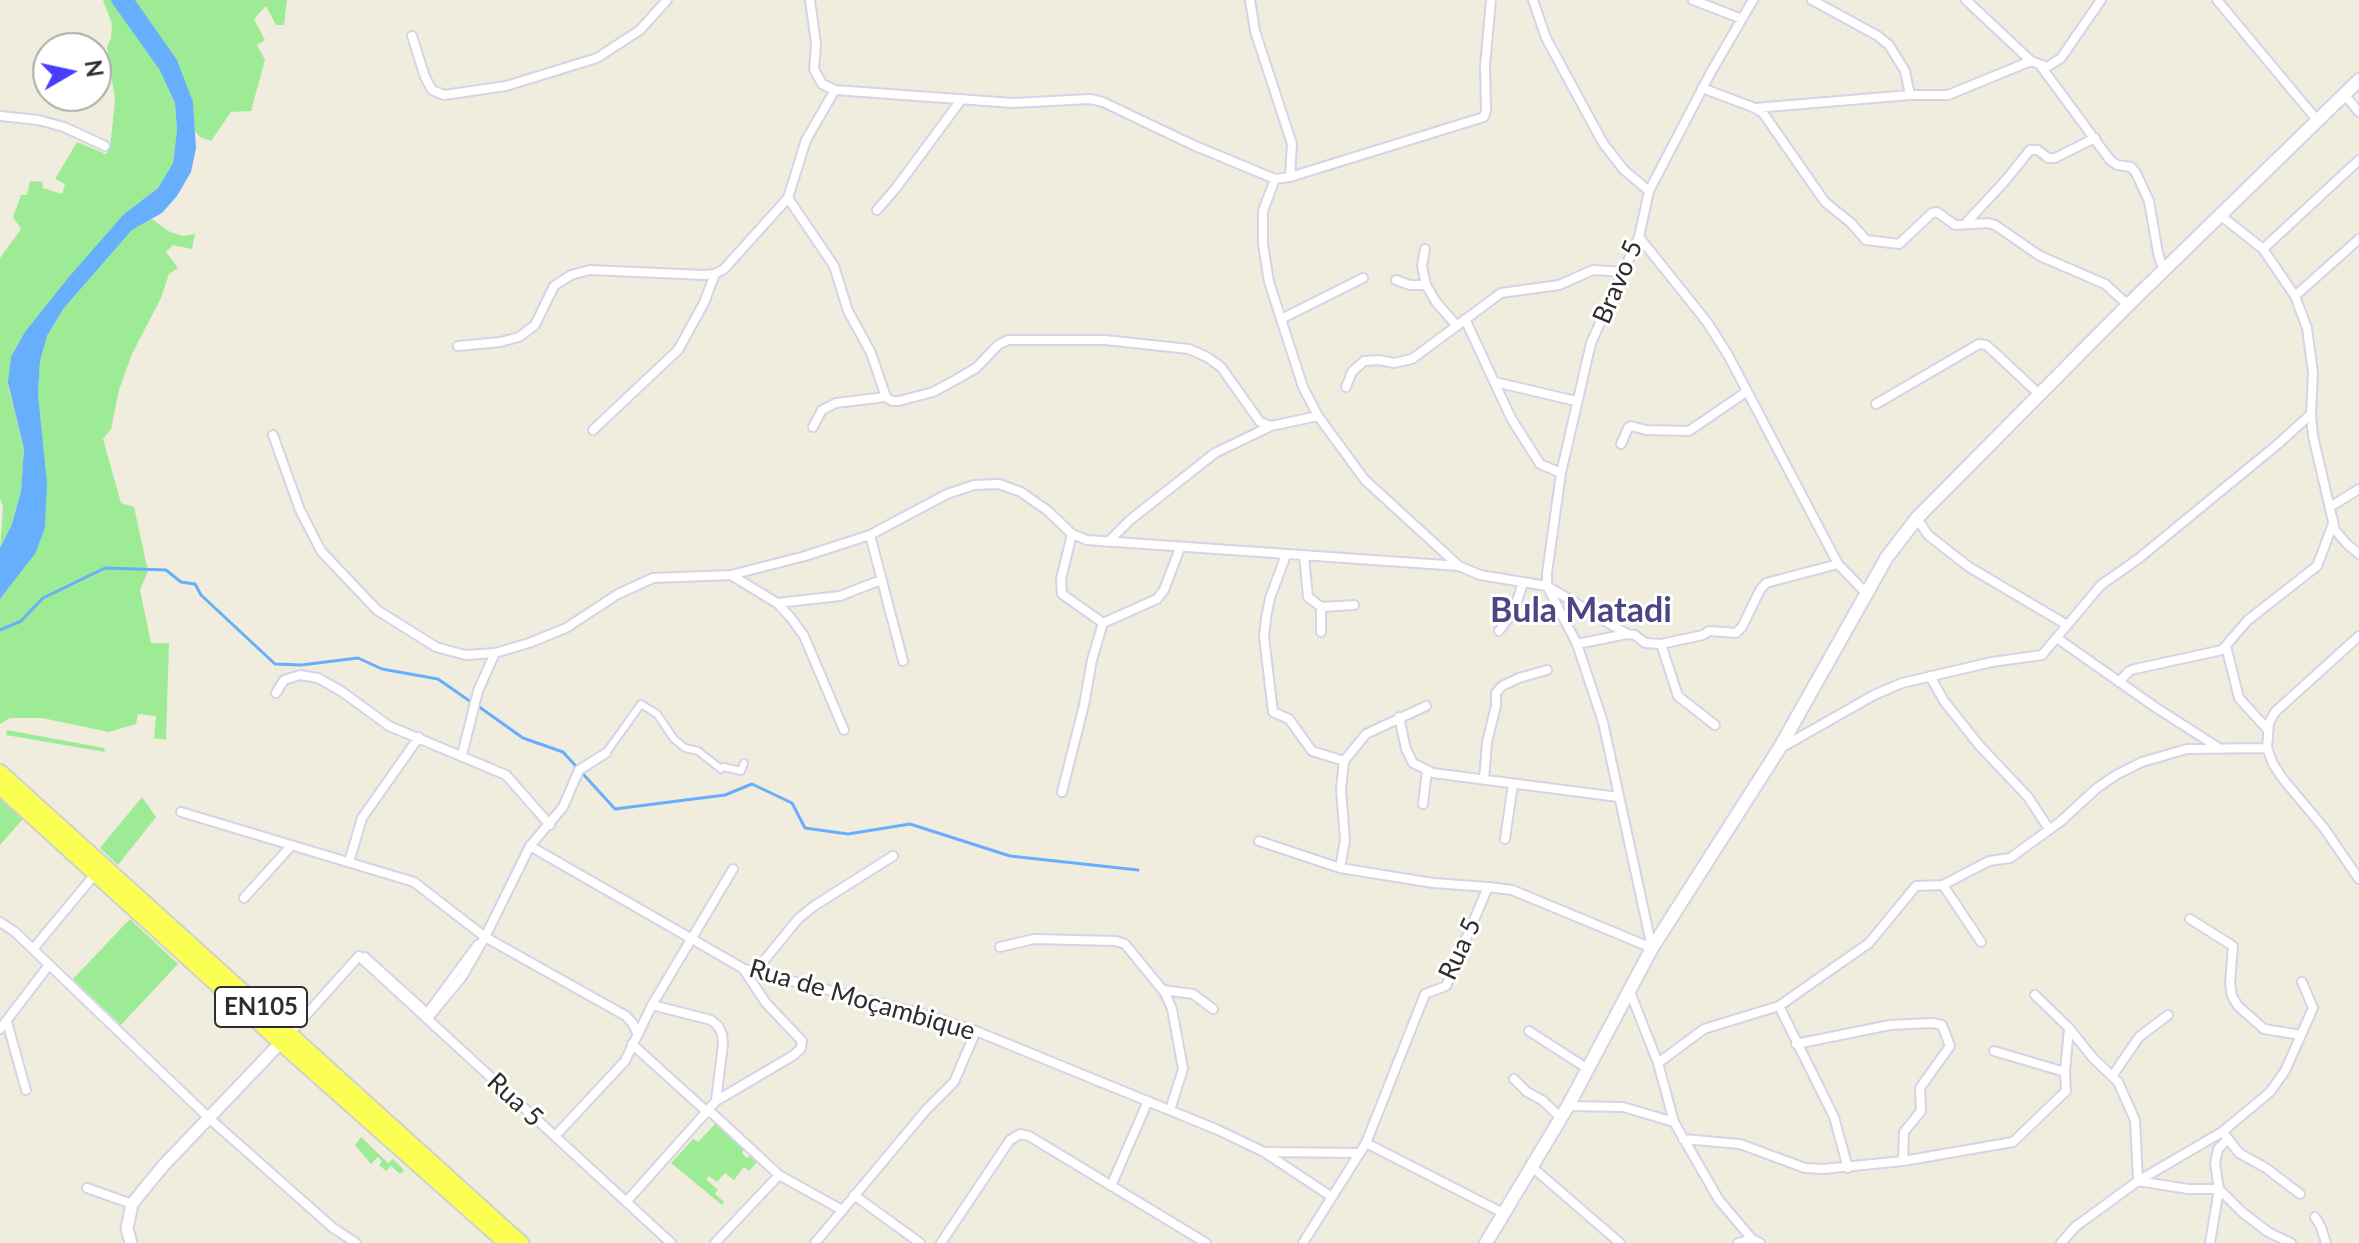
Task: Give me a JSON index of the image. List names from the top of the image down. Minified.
{"streets":{"main road":["EN105"],"street":["Bravo 5","Rua 5","Rua de Moçambique"]},"crossings":[["Rua 5","Rua de Moçambique"]],"districts":["Bula Matadi"],"north":"right"}
